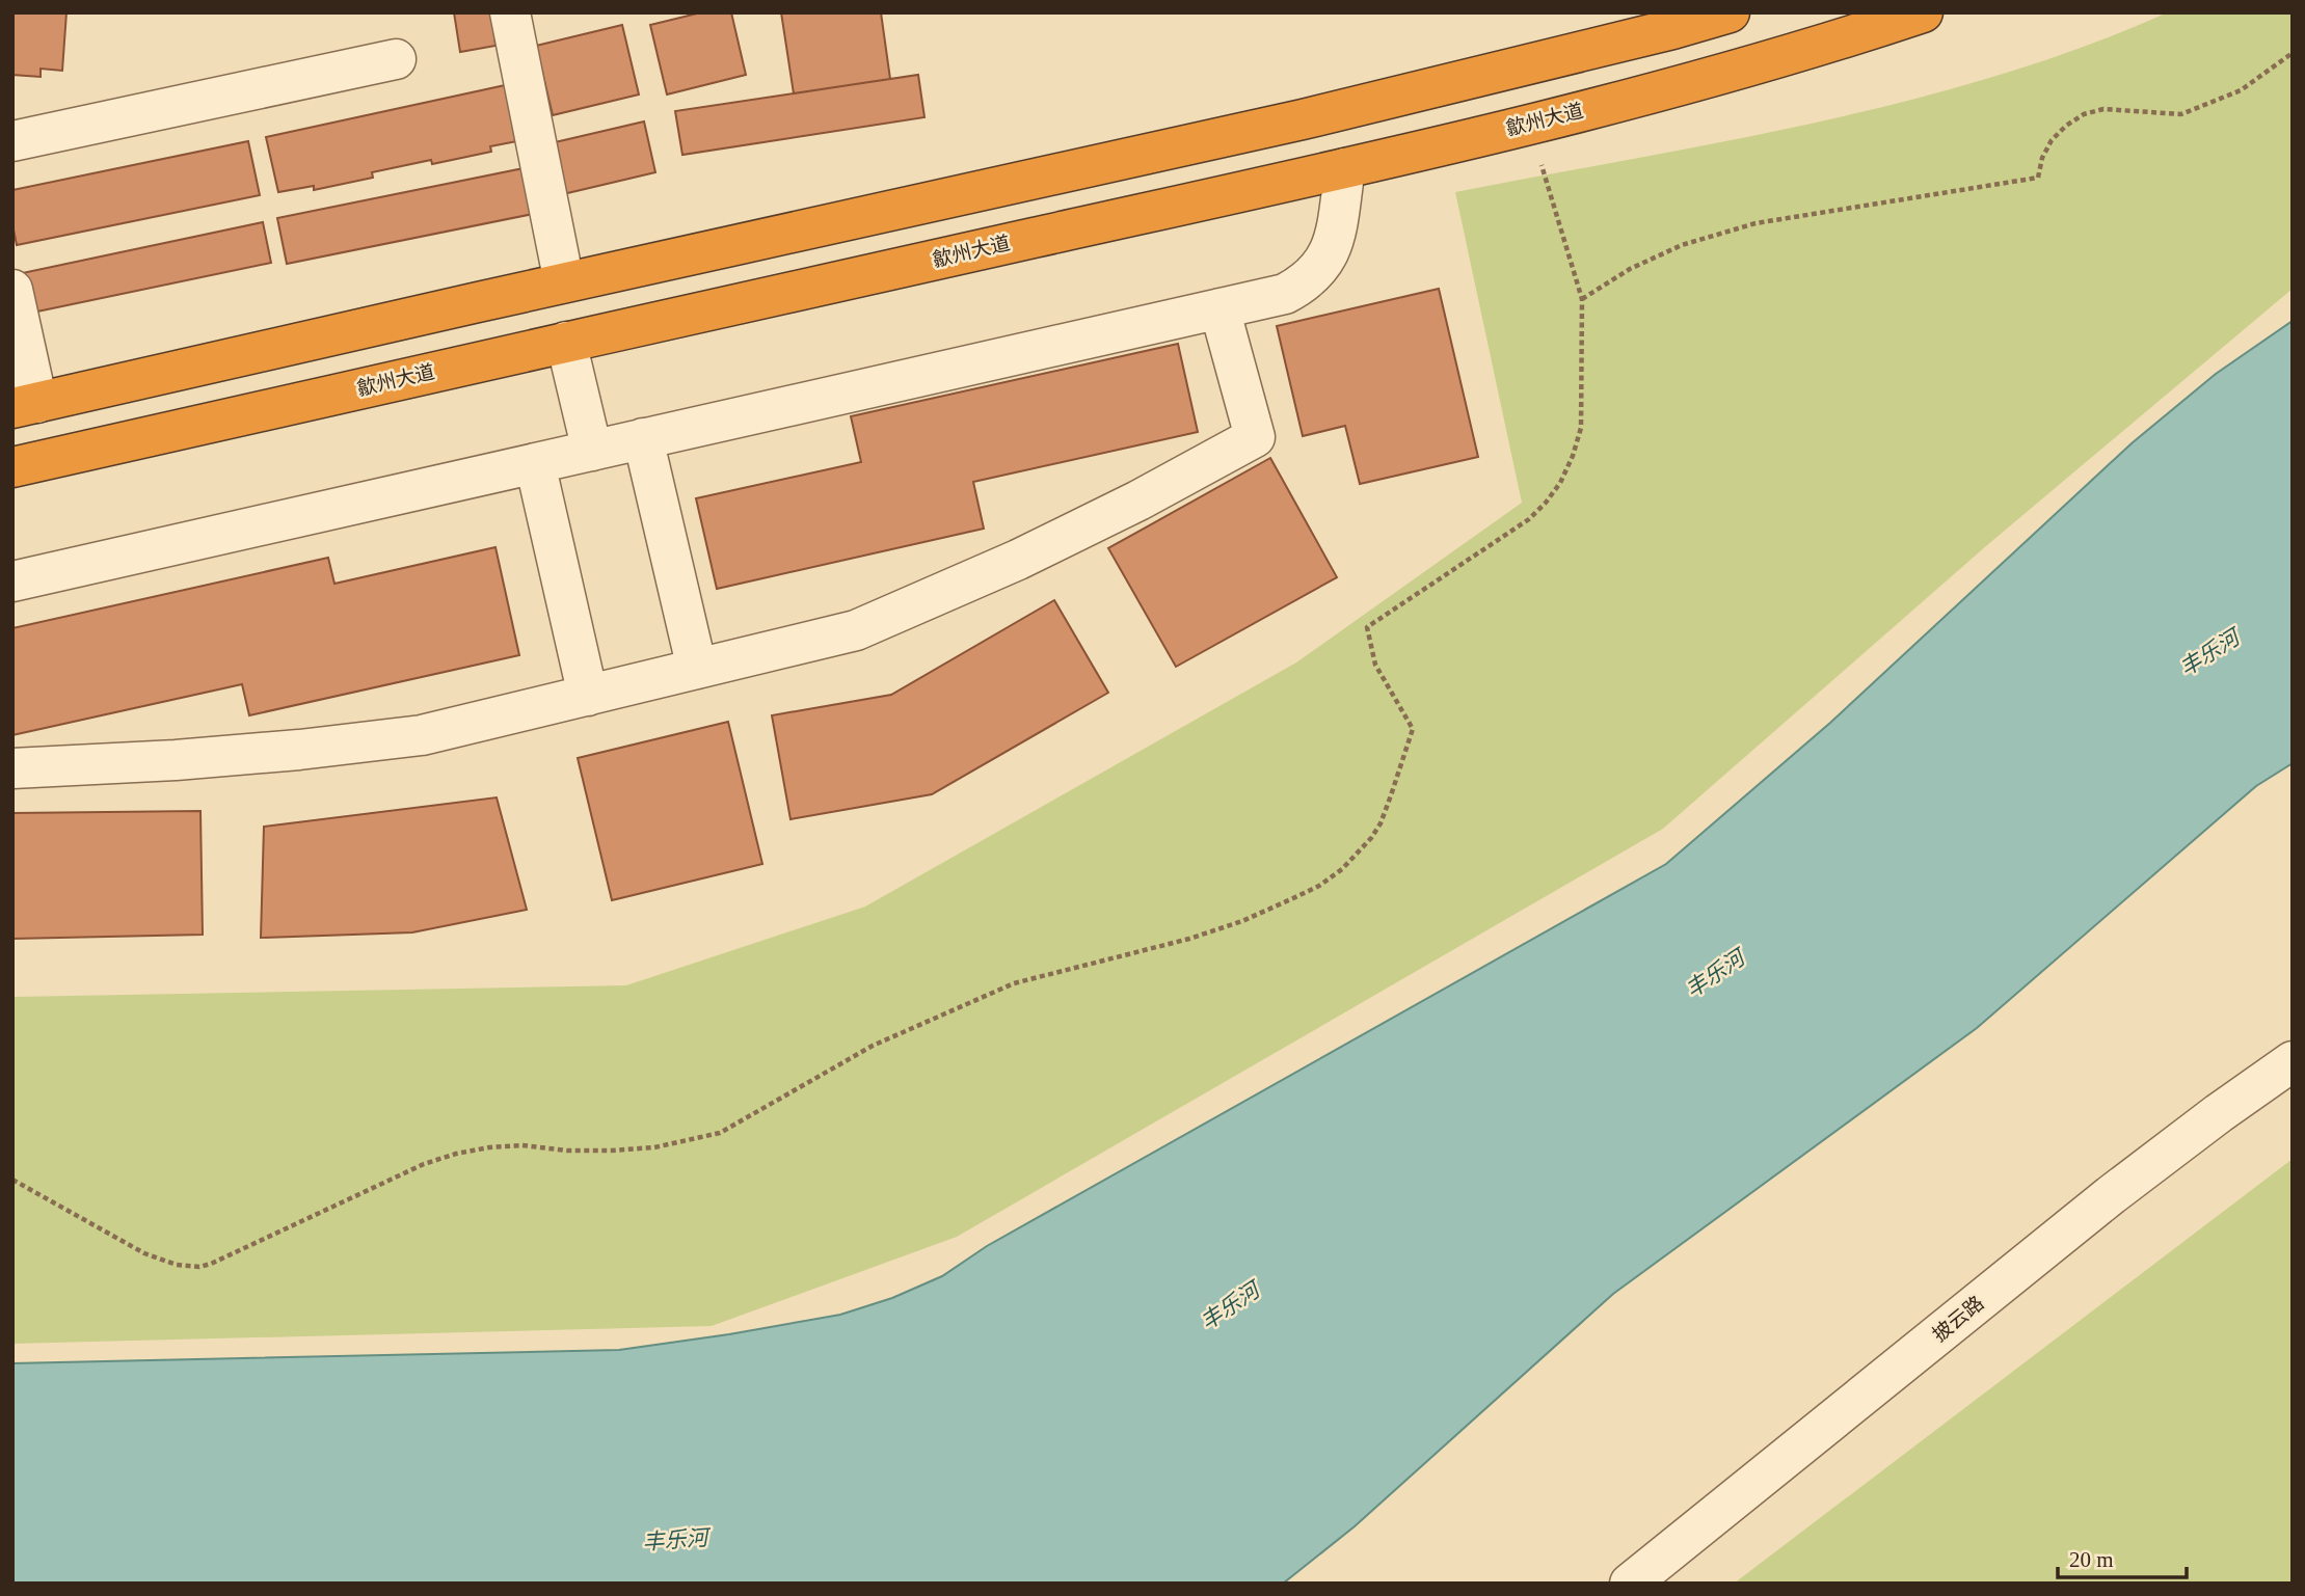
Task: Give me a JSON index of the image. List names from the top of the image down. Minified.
{"streets":{"highway":["歙州大道"],"street":["披云路"]},"water":["丰乐河"],"scale_bar":"20 m"}
